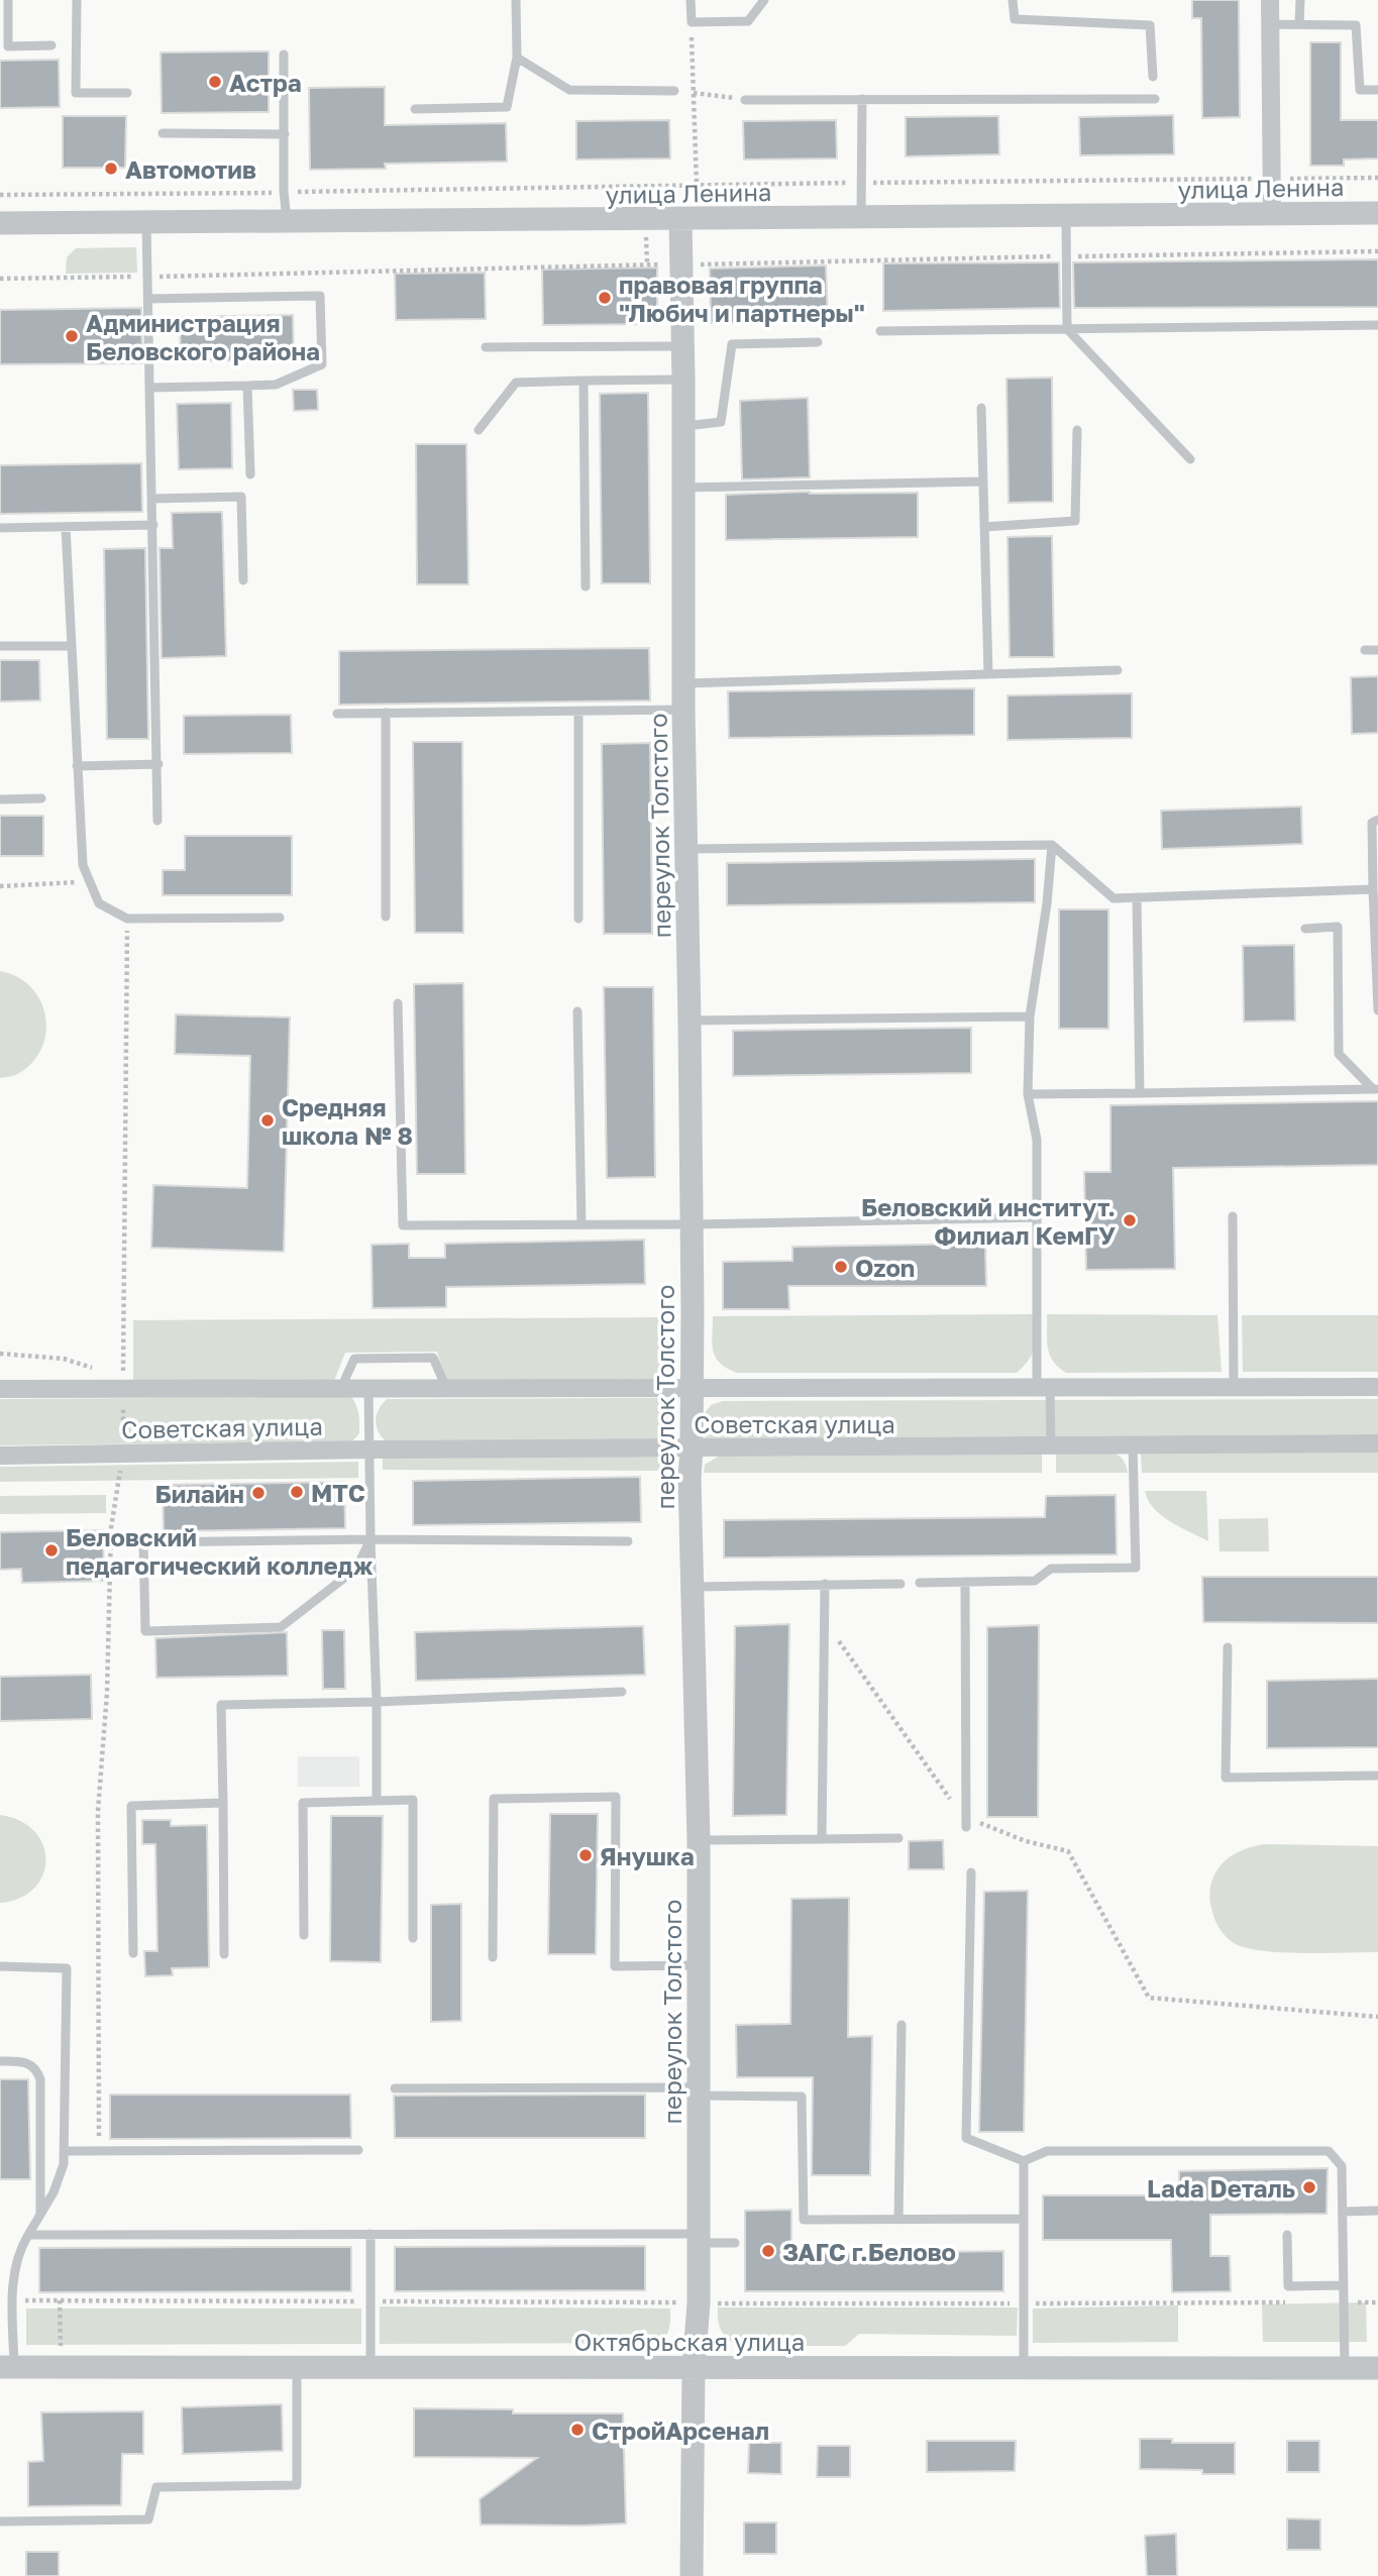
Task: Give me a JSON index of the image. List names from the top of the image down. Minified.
{"streets":{"street":["улица Ленина","переулок Толстого","Советская улица","Октябрьская улица"]},"crossings":[["улица Ленина","переулок Толстого"],["переулок Толстого","Советская улица"],["переулок Толстого","Октябрьская улица"]],"places":["Астра","Автомотив","правовая группа \"Любич и партнеры\"","Администрация Беловского района","Средняя школа № 8","Беловский институт. Филиал КемГУ","Ozon","МТС","Билайн","Беловский педагогический колледж","Янушка","Lada Dеталь","ЗАГС г.Белово","СтройАрсенал"]}
